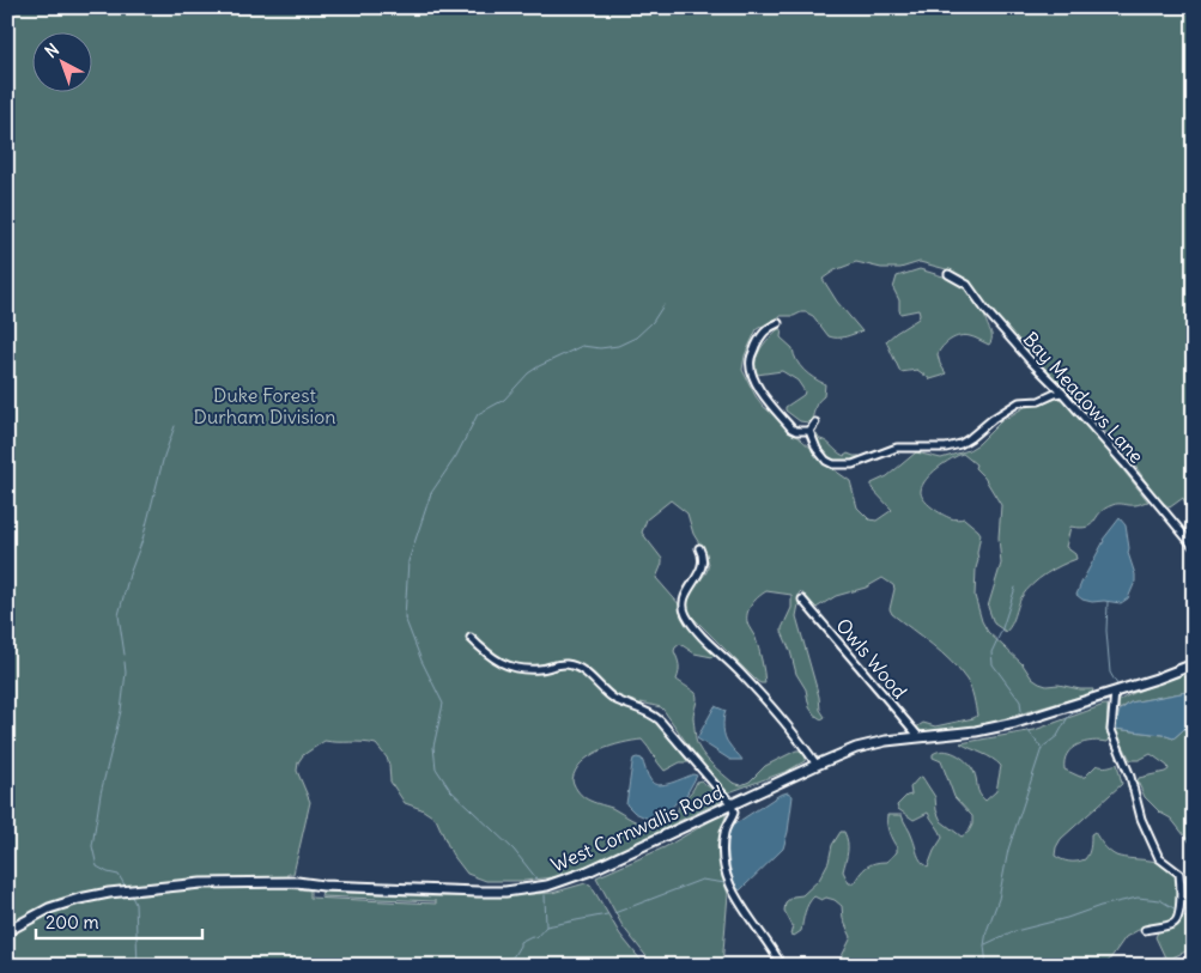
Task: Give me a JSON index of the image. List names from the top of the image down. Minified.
{"streets":{"street":["Bay Meadows Lane","Owls Wood","West Cornwallis Road"]},"crossings":[["Owls Wood","West Cornwallis Road"]],"parks":["Duke Forest Durham Division"],"scale_bar":"200 m","north":"top left"}
